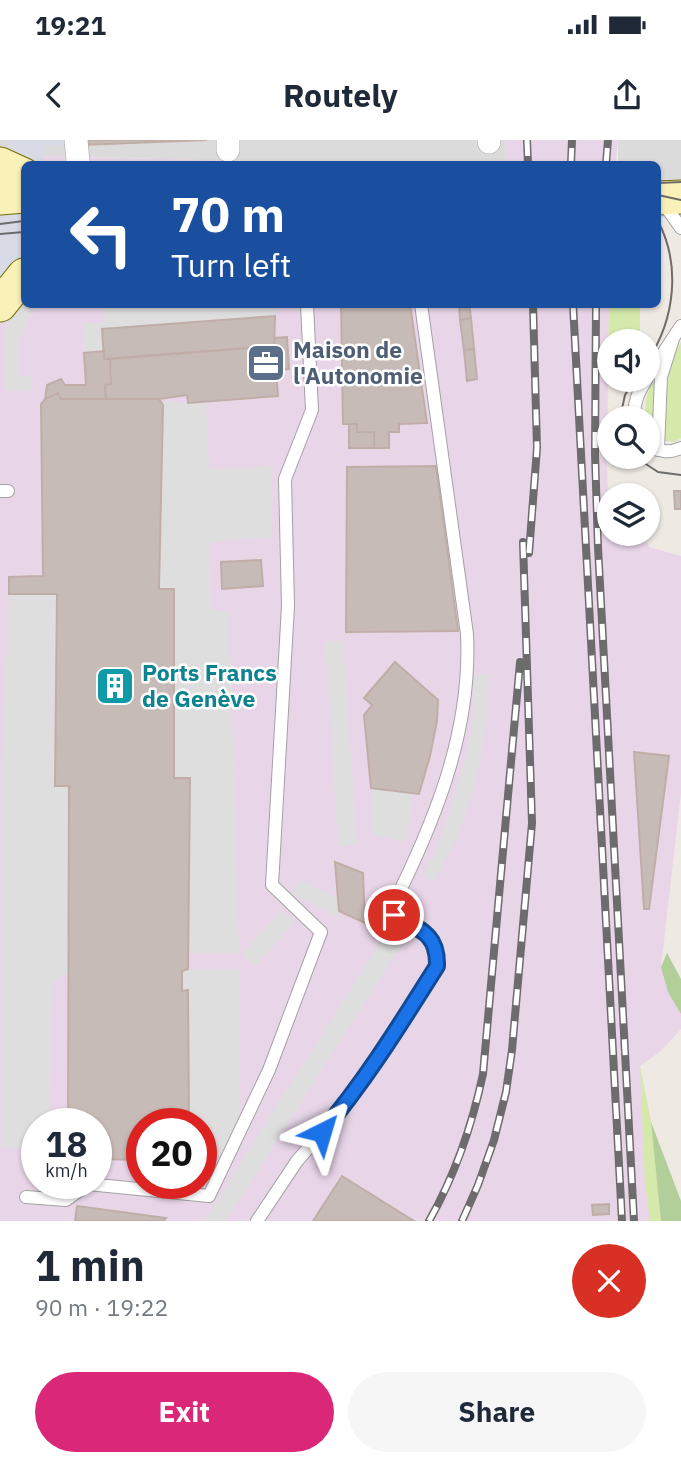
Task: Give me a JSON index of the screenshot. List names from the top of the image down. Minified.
{"places":{"office":["Maison de l'Autonomie"],"building":["Ports Francs de Genève"]},"page":{"status":"19:21","header":"Routely","turn":["70 m","Turn left"],"speed":"18 km/h","limit":"20","heading":["1 min","90 m · 19:22"],"buttons":["Exit","Share"]}}
